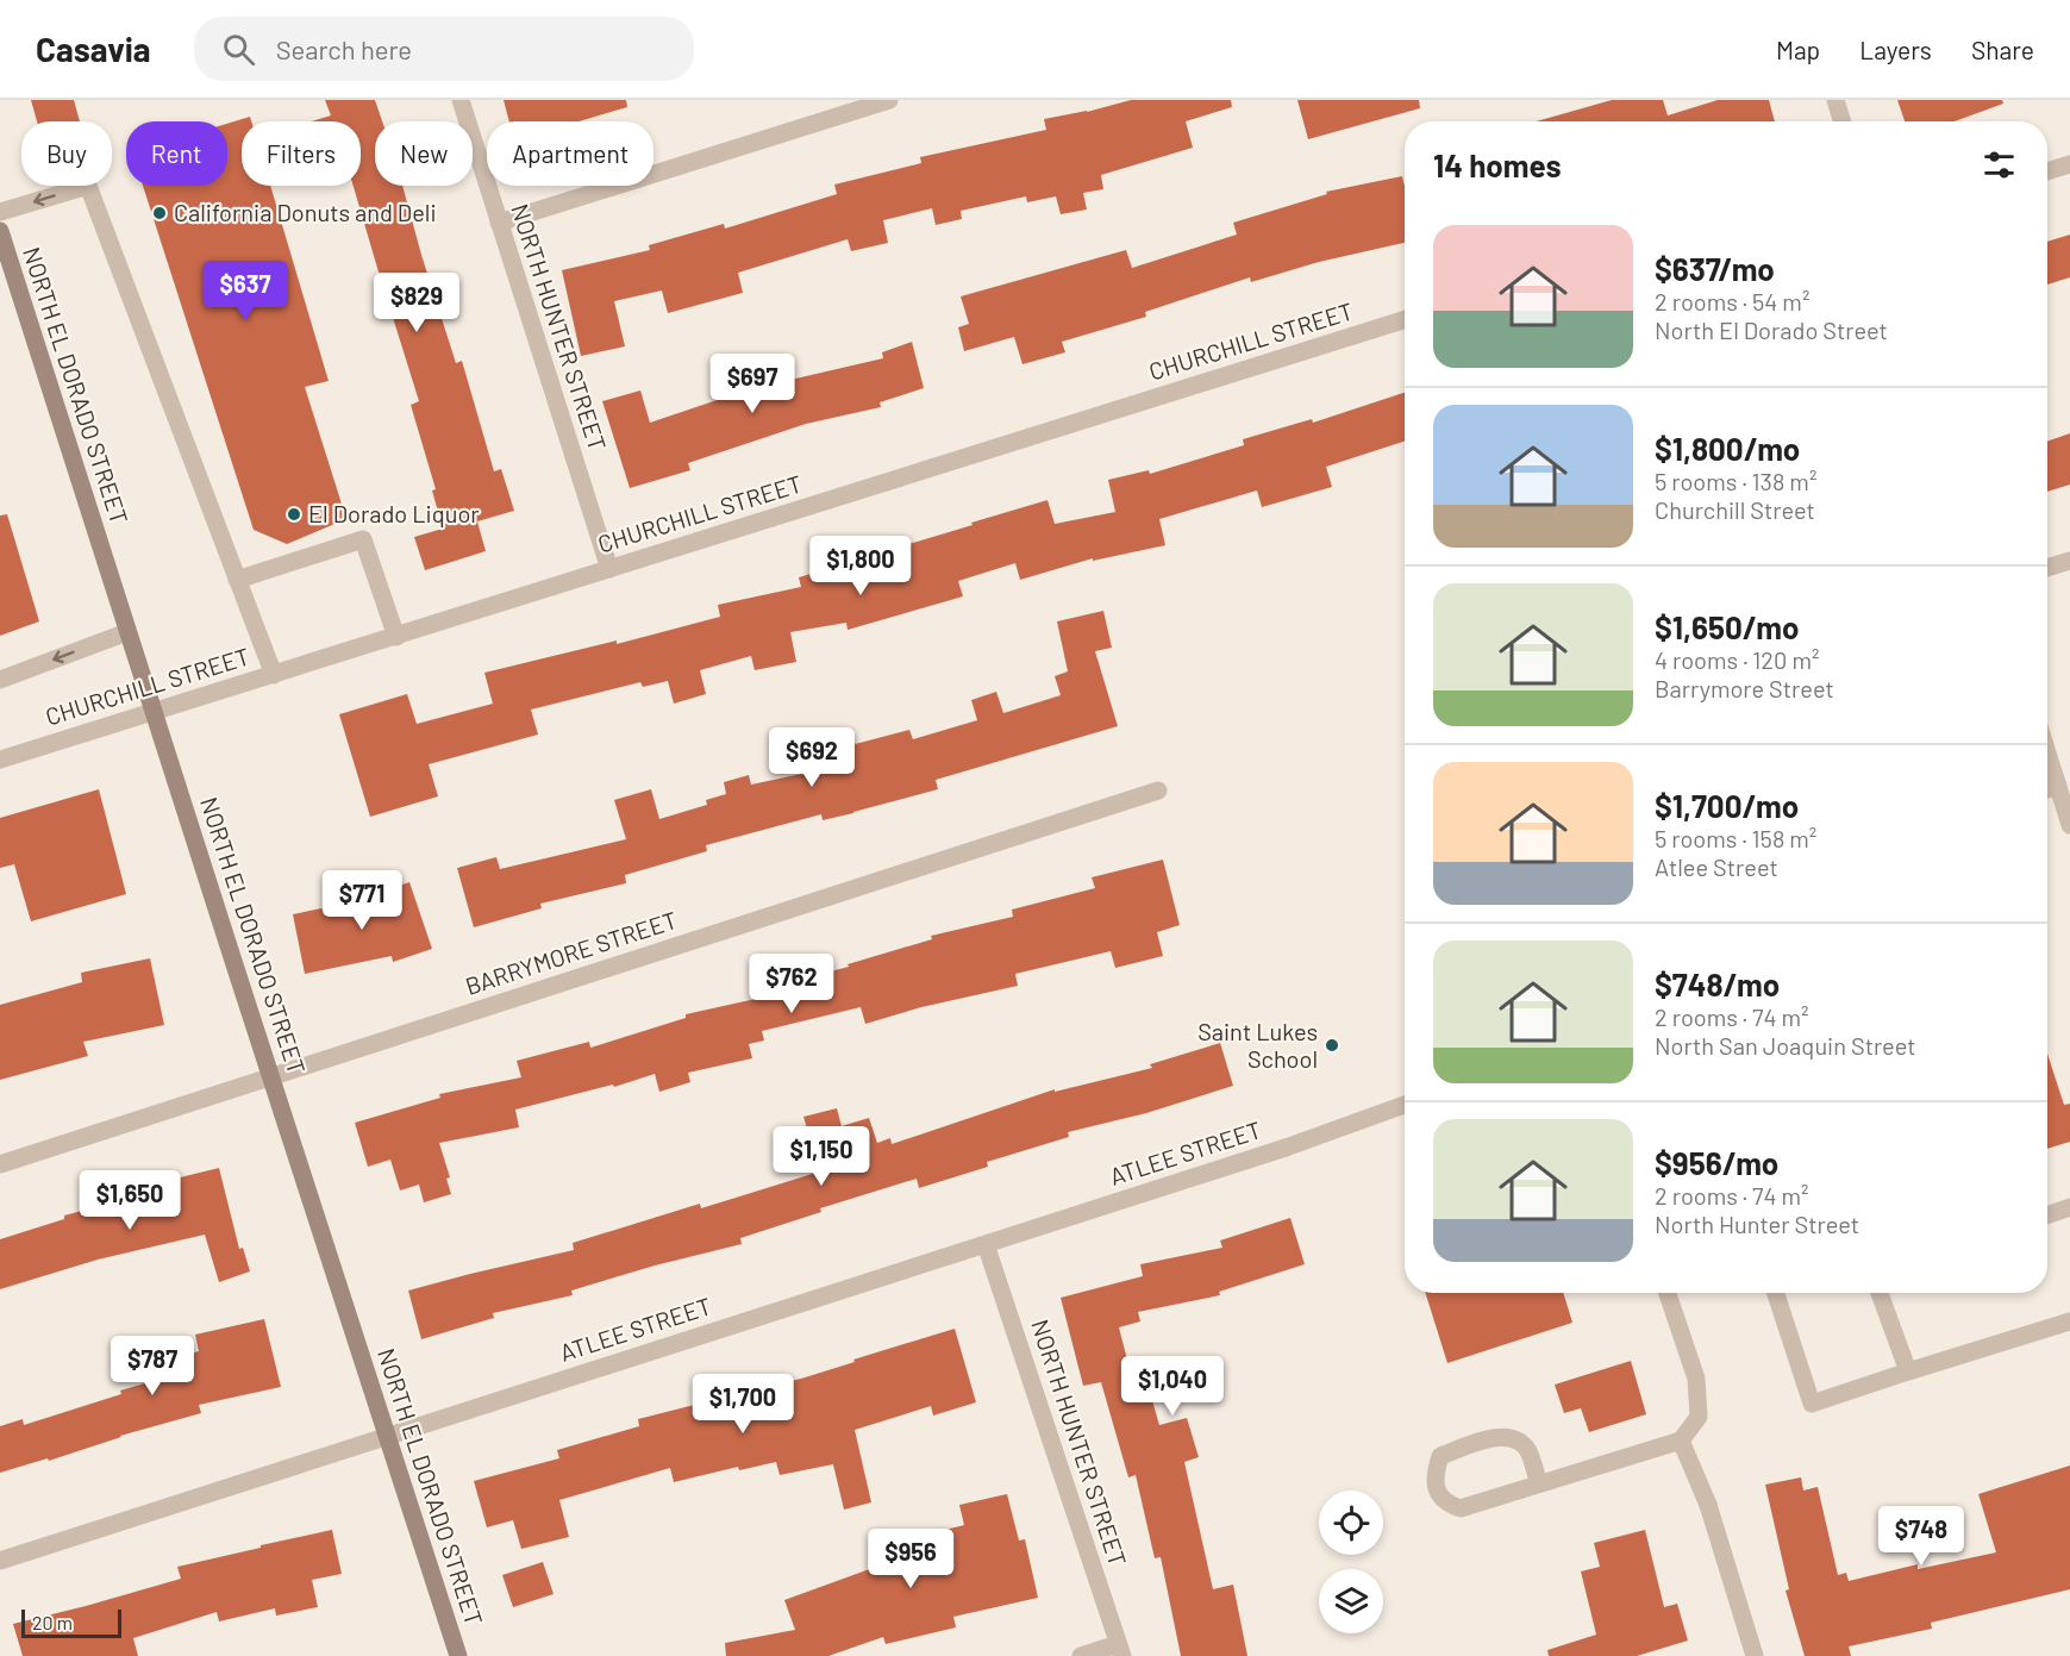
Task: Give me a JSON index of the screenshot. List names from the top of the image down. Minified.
{"streets":{"main road":["NORTH EL DORADO STREET"],"street":["NORTH HUNTER STREET","CHURCHILL STREET","BARRYMORE STREET","ATLEE STREET"]},"crossings":[["NORTH HUNTER STREET","CHURCHILL STREET"],["NORTH HUNTER STREET","ATLEE STREET"],["CHURCHILL STREET","NORTH EL DORADO STREET"],["NORTH EL DORADO STREET","BARRYMORE STREET"],["NORTH EL DORADO STREET","ATLEE STREET"]],"places":["California Donuts and Deli","El Dorado Liquor","Saint Lukes School"],"scale_bar":"20 m","page":{"header":"Casavia","search":"Search here","nav":["Map","Layers","Share"],"chip":["Buy","Rent","Filters","New","Apartment"],"heading":"14 homes","list":[{"name":"$637/mo","note":"2 rooms · 54 m² · North El Dorado Street"},{"name":"$1,800/mo","note":"5 rooms · 138 m² · Churchill Street"},{"name":"$1,650/mo","note":"4 rooms · 120 m² · Barrymore Street"},{"name":"$1,700/mo","note":"5 rooms · 158 m² · Atlee Street"},{"name":"$748/mo","note":"2 rooms · 74 m² · North San Joaquin Street"},{"name":"$956/mo","note":"2 rooms · 74 m² · North Hunter Street"}],"price":["$637","$829","$697","$1,800","$692","$771","$762","$1,150","$1,650","$787","$1,040","$1,700","$748","$956"],"scale":"20 m"}}
